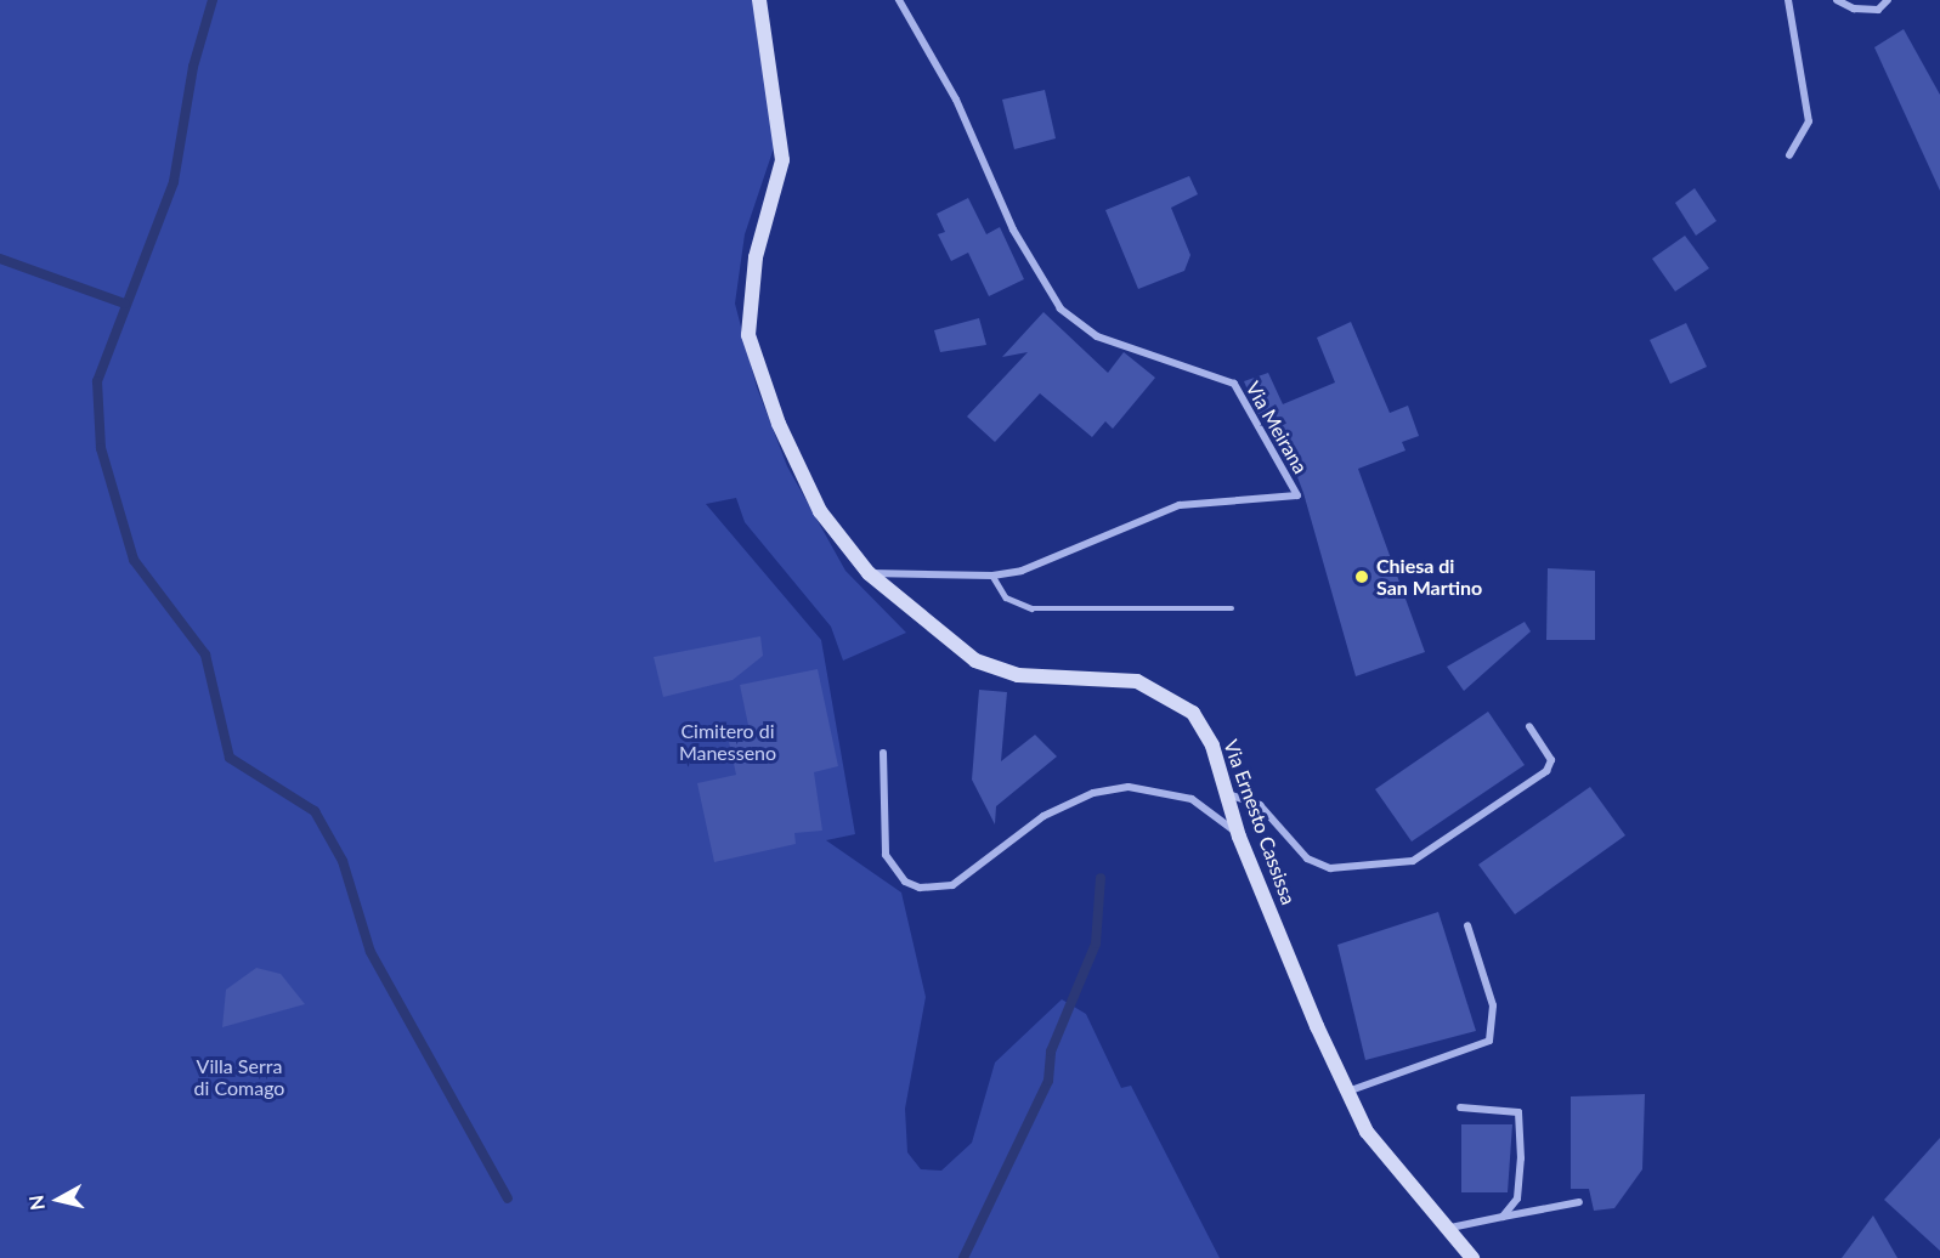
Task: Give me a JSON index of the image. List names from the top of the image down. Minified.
{"streets":{"street":["Via Meirana","Via Ernesto Cassissa"]},"crossings":[["Via Meirana","Via Ernesto Cassissa"]],"parks":["Cimitero di Manesseno","Villa Serra di Comago"],"places":["Chiesa di San Martino"],"north":"left"}
